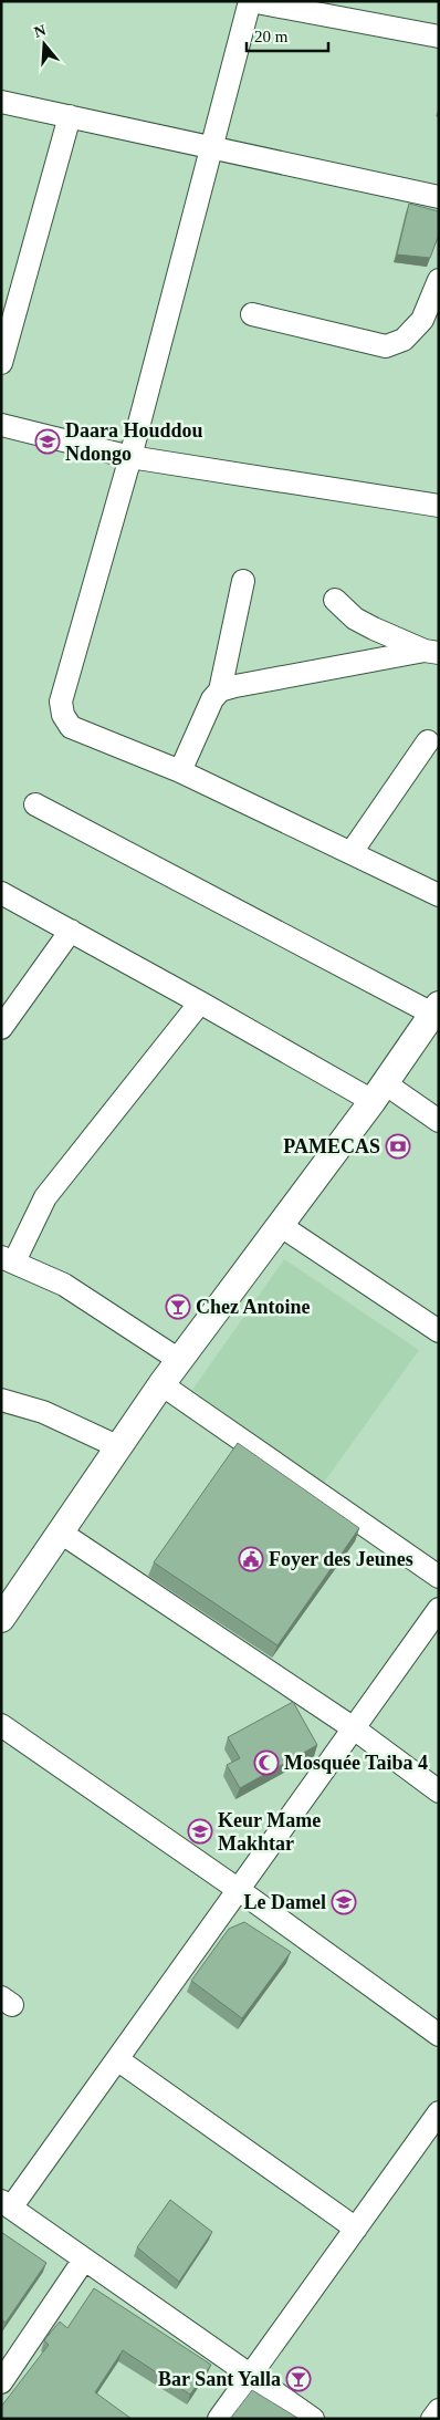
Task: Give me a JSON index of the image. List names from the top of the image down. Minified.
{"places":{"school or university":["Daara Houddou Ndongo","Keur Mame Makhtar","Le Damel"],"bank":["PAMECAS"],"bar":["Chez Antoine","Bar Sant Yalla"],"public building":["Foyer des Jeunes"],"mosque":["Mosquée Taiba 4"]},"scale_bar":"20 m","north":"top"}
